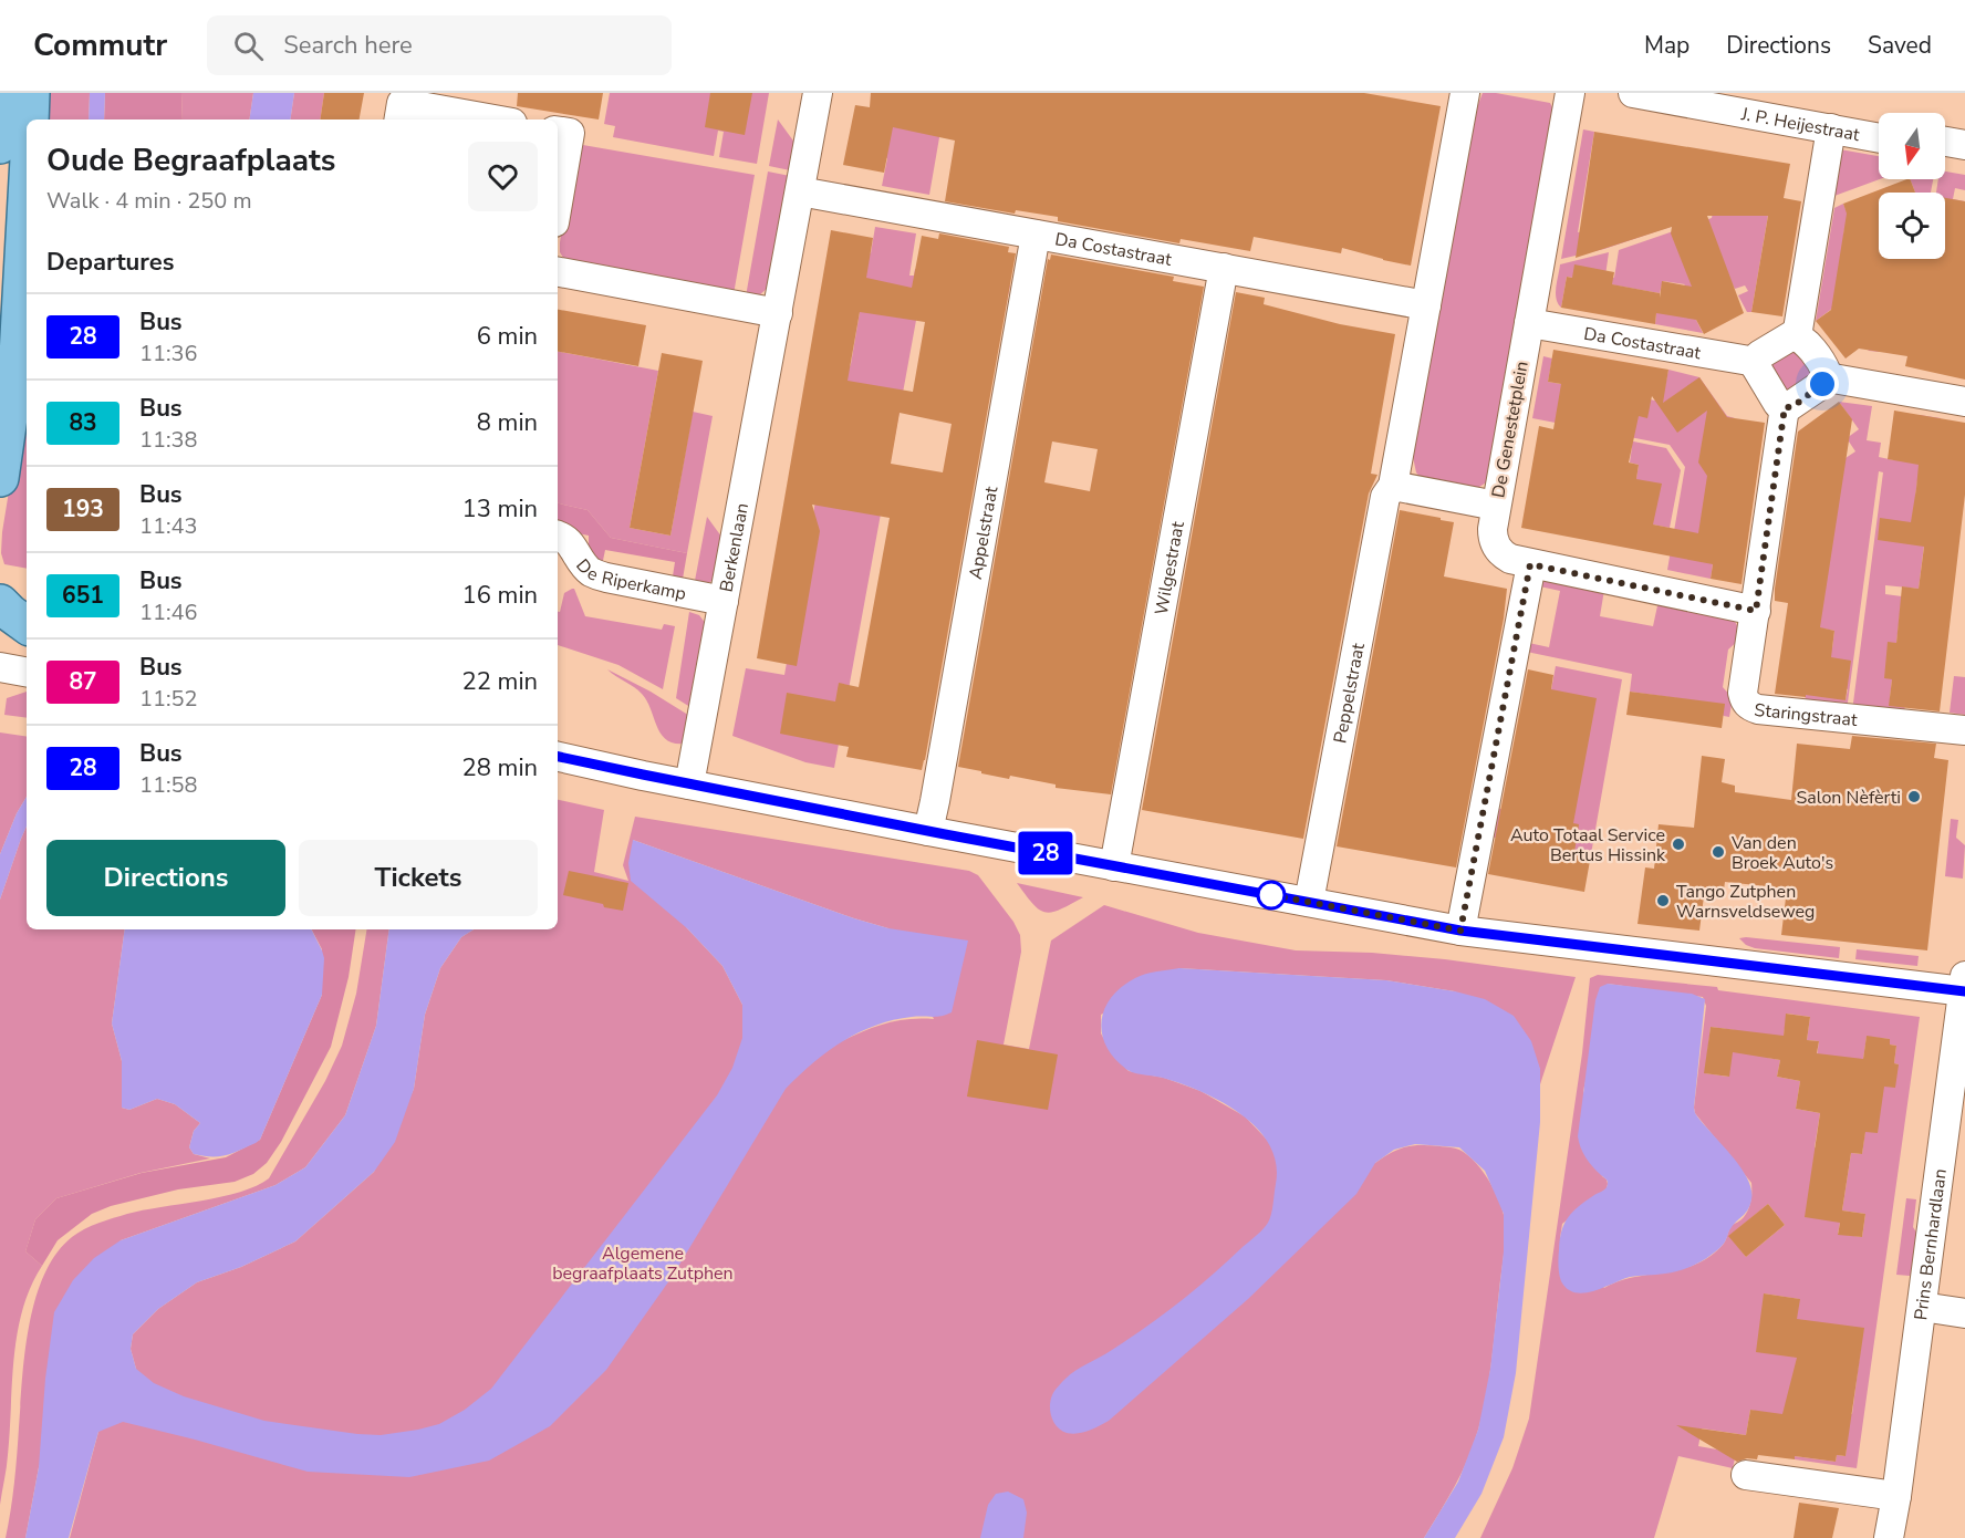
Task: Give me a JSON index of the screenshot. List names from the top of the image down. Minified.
{"streets":{"street":["J. P. Heijestraat","Da Costastraat","De Genestetplein","Appelstraat","Berkenlaan","Wilgestraat","De Riperkamp","Peppelstraat","Staringstraat","Prins Bernhardlaan"]},"crossings":[["Da Costastraat","De Genestetplein"],["Da Costastraat","Appelstraat"],["Da Costastraat","Berkenlaan"],["Da Costastraat","Wilgestraat"],["Da Costastraat","Staringstraat"],["De Genestetplein","Peppelstraat"],["Berkenlaan","De Riperkamp"]],"parks":["Algemene begraafplaats Zutphen"],"places":["Salon Nèfèrti","Auto Totaal Service Bertus Hissink","Van den Broek Auto's","Tango Zutphen Warnsveldseweg"],"lines":["bus line 28"],"north":"bottom","page":{"header":"Commutr","search":"Search here","nav":["Map","Directions","Saved"],"on_map":"28","heading":[["Oude Begraafplaats","Walk · 4 min · 250 m"],"Departures"],"list":[{"mark":"28","name":"Bus","note":"11:36","value":"6 min"},{"mark":"83","name":"Bus","note":"11:38","value":"8 min"},{"mark":"193","name":"Bus","note":"11:43","value":"13 min"},{"mark":"651","name":"Bus","note":"11:46","value":"16 min"},{"mark":"87","name":"Bus","note":"11:52","value":"22 min"},{"mark":"28","name":"Bus","note":"11:58","value":"28 min"}],"buttons":["Directions","Tickets"]}}
